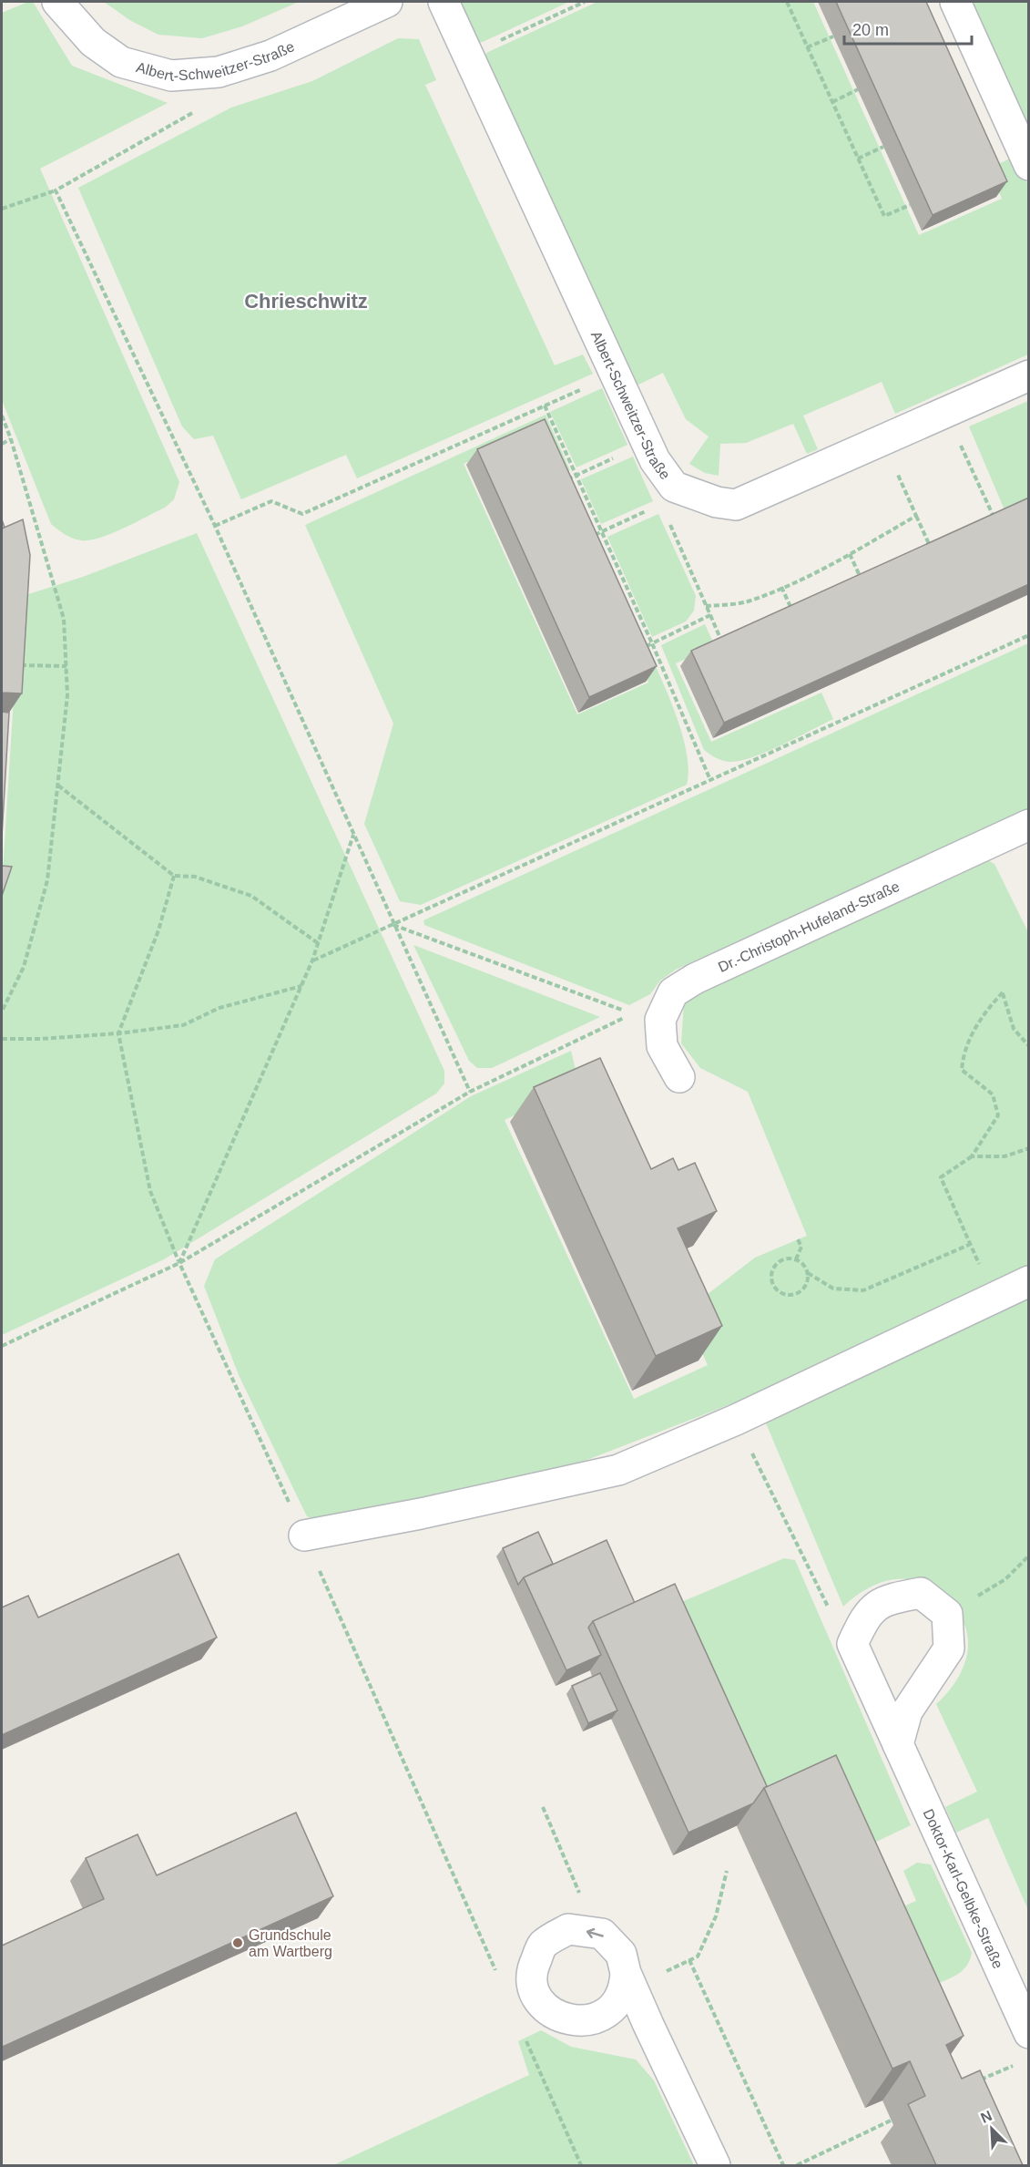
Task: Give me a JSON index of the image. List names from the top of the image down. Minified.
{"streets":{"street":["Albert-Schweitzer-Straße","Dr.-Christoph-Hufeland-Straße","Doktor-Karl-Gelbke-Straße"]},"districts":["Chrieschwitz"],"places":["Grundschule am Wartberg"],"scale_bar":"20 m","north":"top left"}
